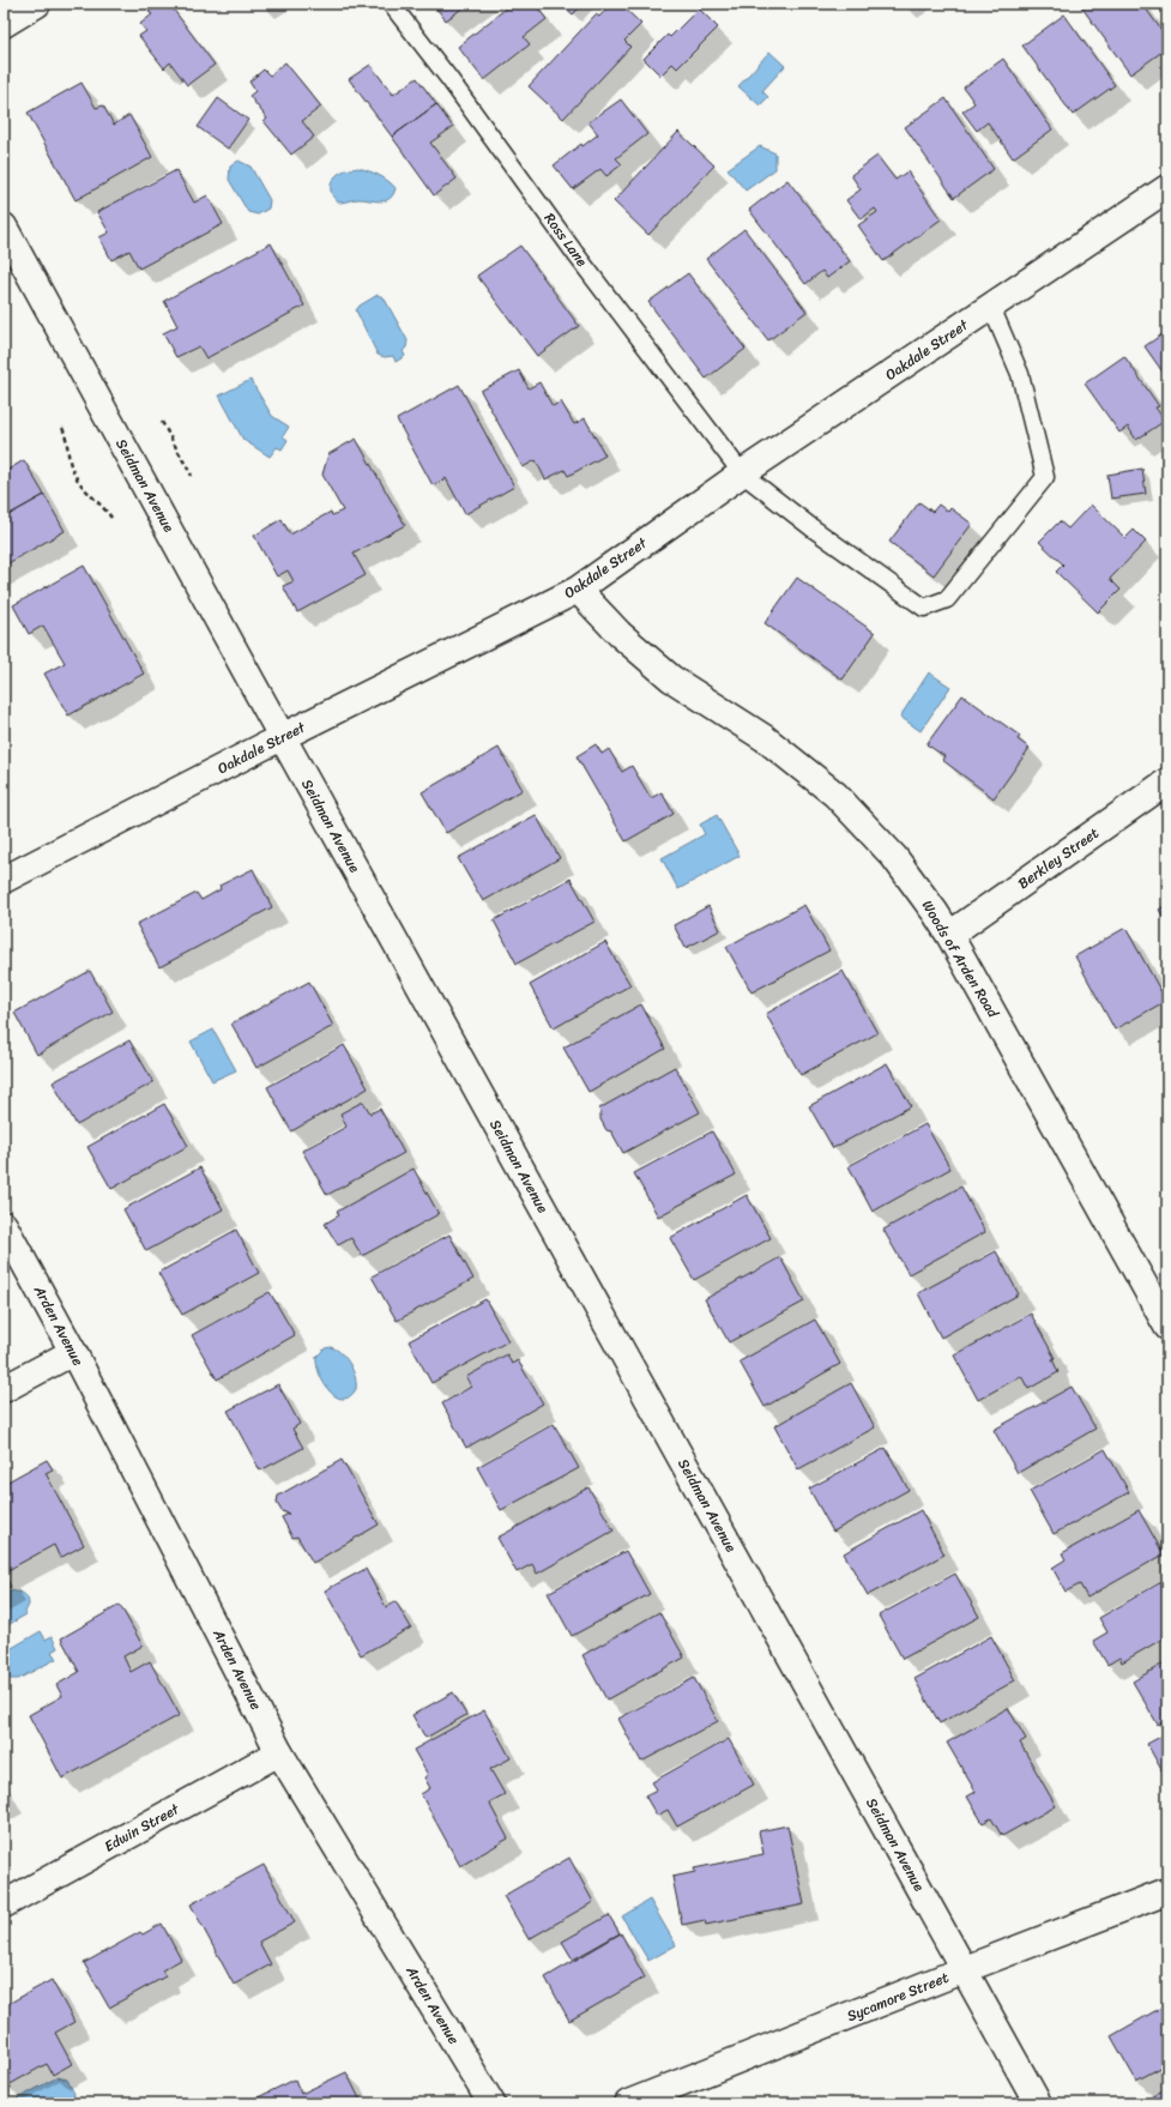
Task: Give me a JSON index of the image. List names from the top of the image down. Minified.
{"streets":{"street":["Oakdale Street","Seidman Avenue","Berkley Street","Woods of Arden Road","Arden Avenue","Edwin Street","Sycamore Street"],"lane":["Ross Lane"]},"crossings":[["Ross Lane","Oakdale Street"],["Oakdale Street","Seidman Avenue"],["Oakdale Street","Woods of Arden Road"],["Seidman Avenue","Sycamore Street"],["Berkley Street","Woods of Arden Road"],["Arden Avenue","Edwin Street"]]}
